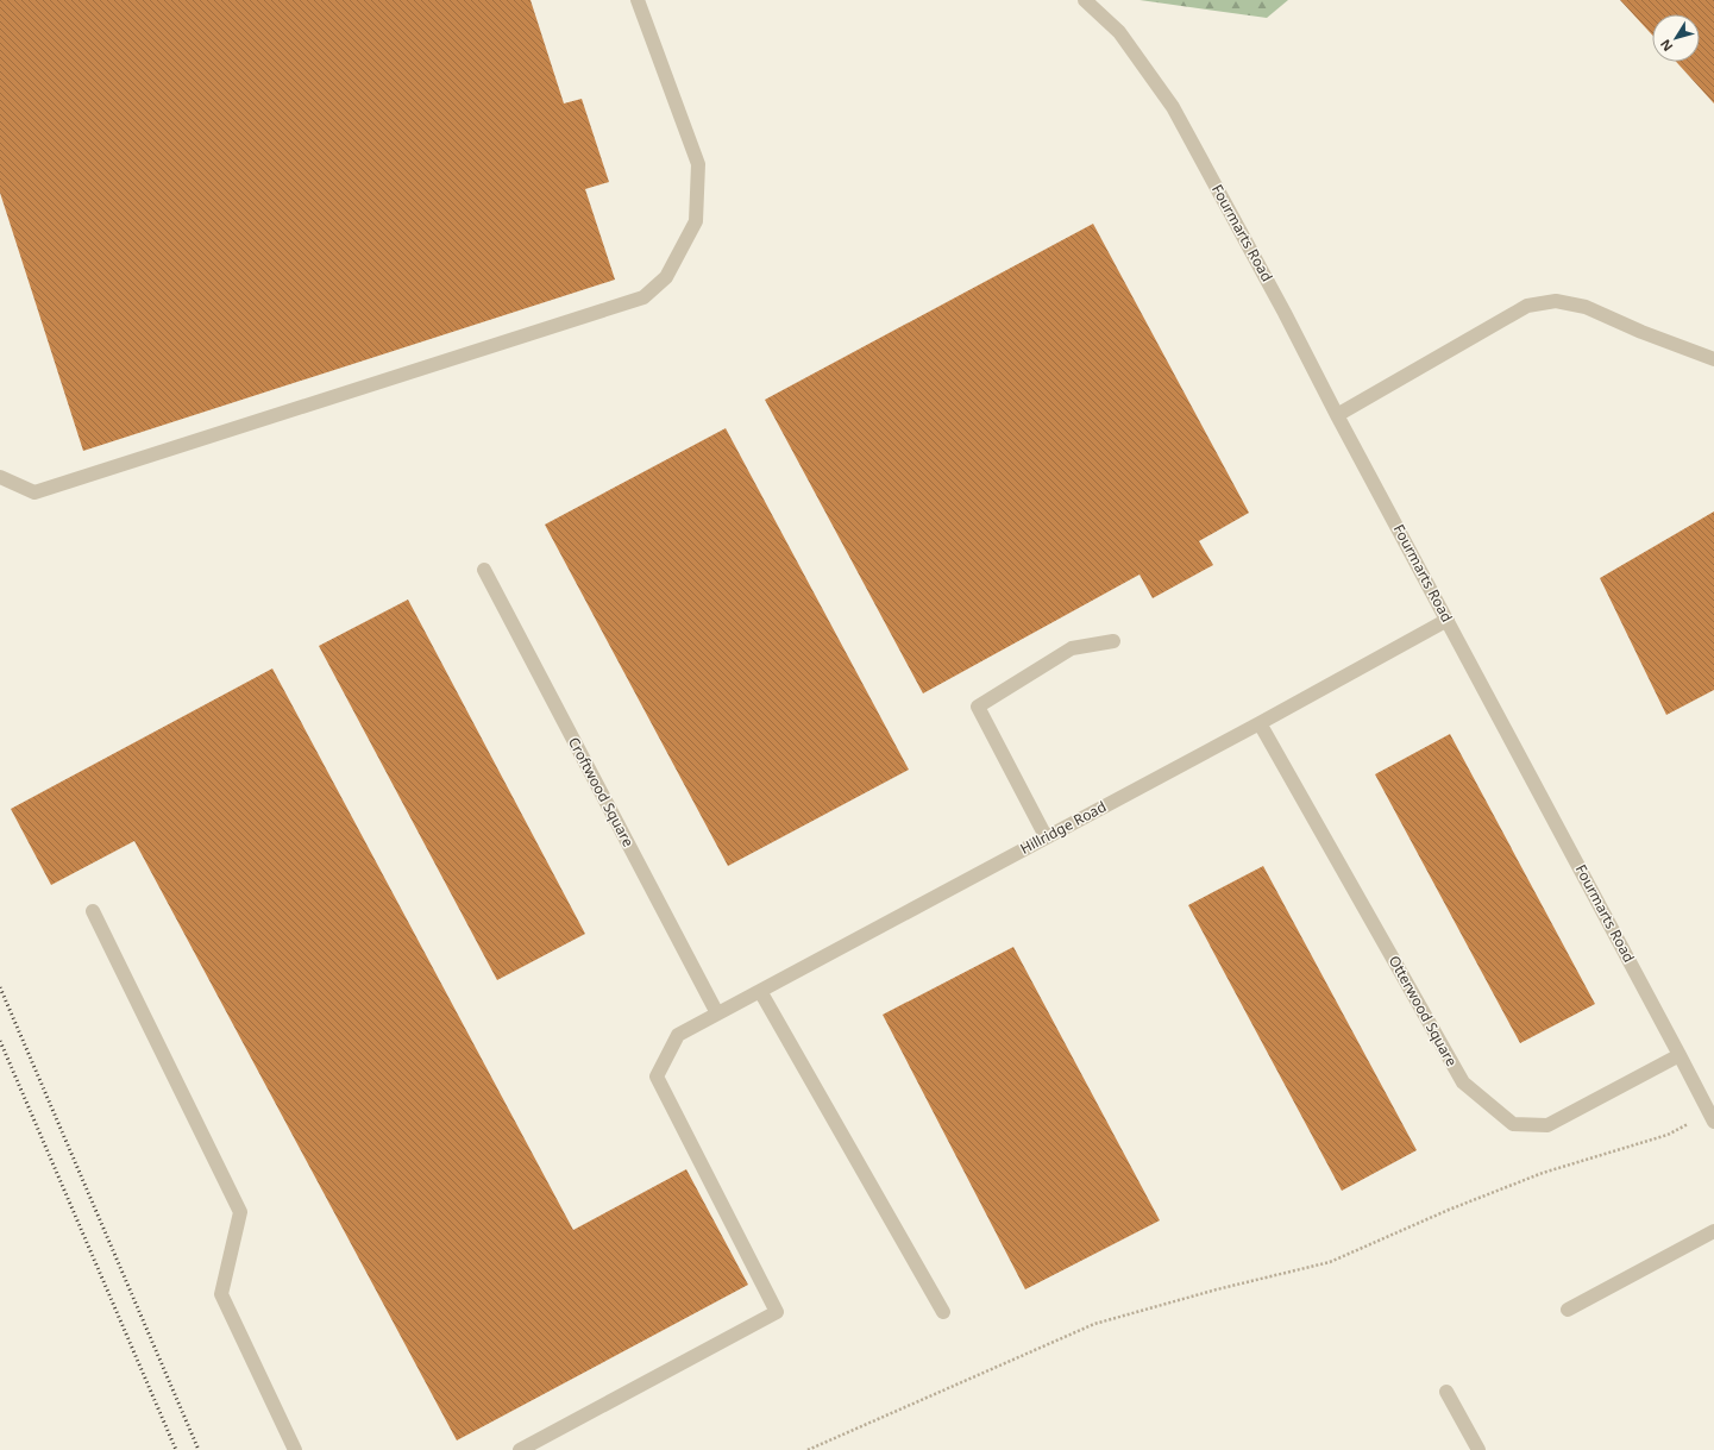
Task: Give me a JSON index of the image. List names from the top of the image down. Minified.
{"streets":{"street":["Fourmarts Road","Croftwood Square","Hillridge Road","Otterwood Square"]},"crossings":[["Fourmarts Road","Hillridge Road"],["Fourmarts Road","Otterwood Square"],["Croftwood Square","Hillridge Road"],["Hillridge Road","Otterwood Square"]],"north":"bottom left"}
